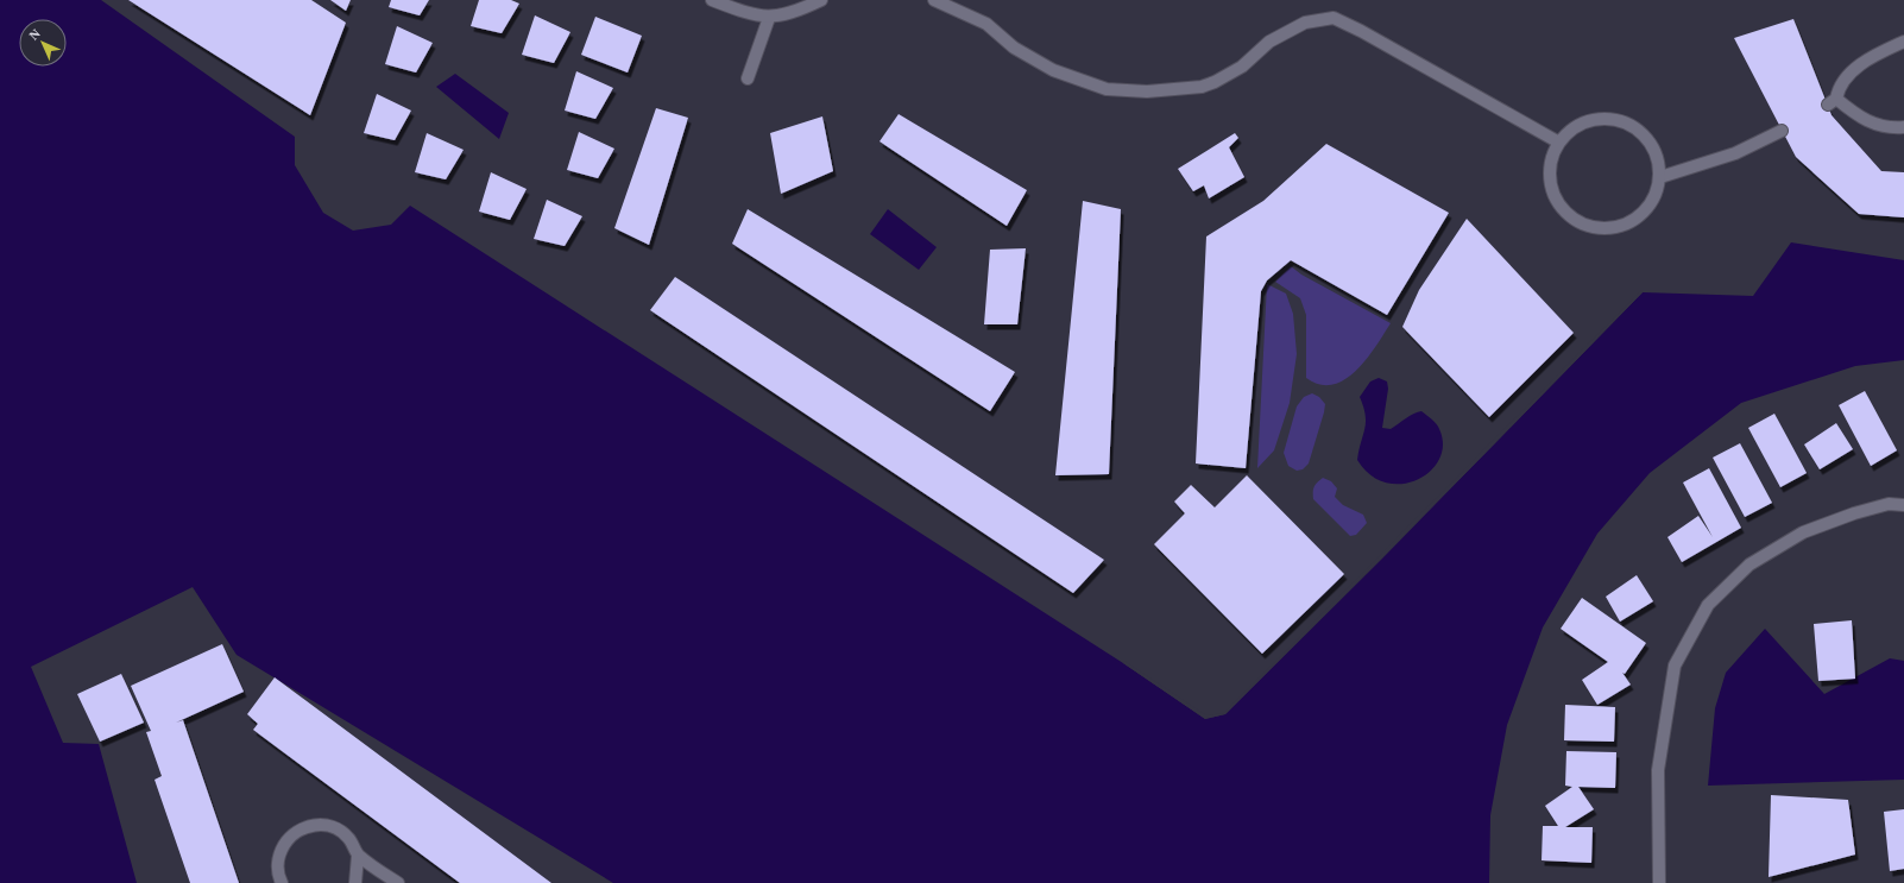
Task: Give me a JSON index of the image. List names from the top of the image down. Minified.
{"north":"top left"}
